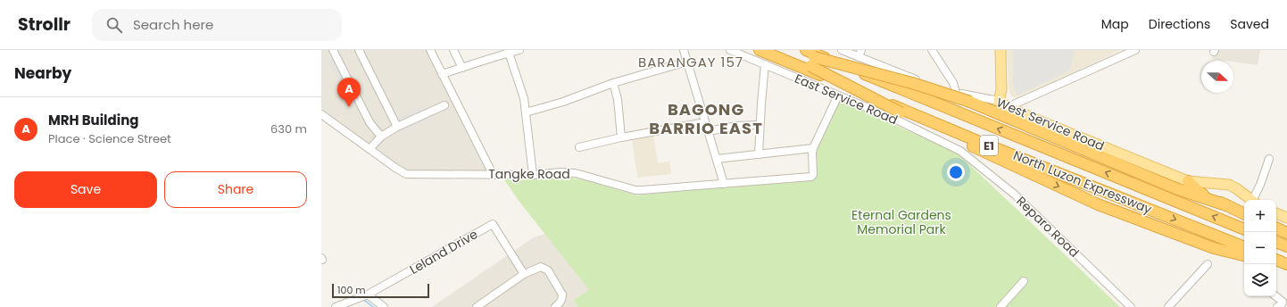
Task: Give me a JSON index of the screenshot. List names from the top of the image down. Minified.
{"streets":{"highway":["E1","North Luzon Expressway"],"main road":["West Service Road"],"street":["East Service Road","Tangke Road","Reparo Road","Leland Drive"]},"crossings":[["East Service Road","Reparo Road"]],"districts":["BARANGAY 157","BAGONG BARRIO EAST"],"parks":["Eternal Gardens Memorial Park"],"scale_bar":"100 m","north":"right","page":{"header":"Strollr","search":"Search here","nav":["Map","Directions","Saved"],"heading":"Nearby","pins":"A","list":[{"mark":"A","name":"MRH Building","note":"Place · Science Street","value":"630 m"}],"buttons":["Save","Share"],"map_buttons":["+","−"],"scale":"100 m"}}
